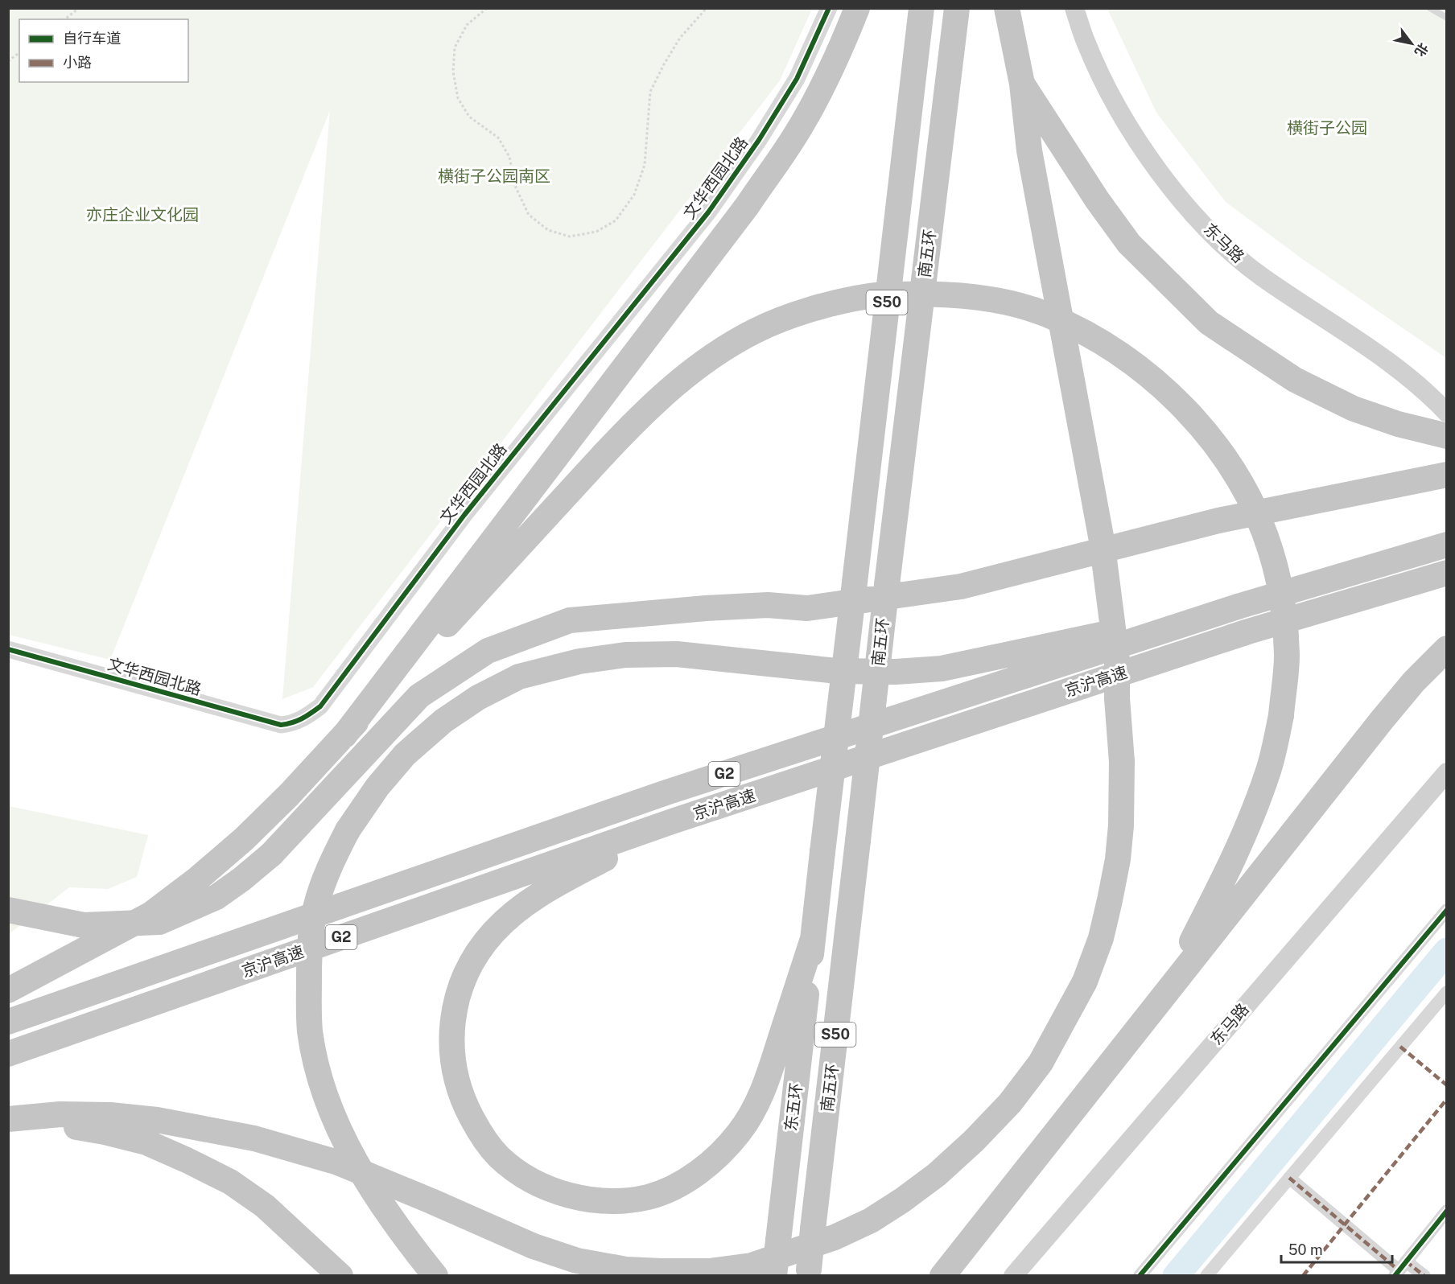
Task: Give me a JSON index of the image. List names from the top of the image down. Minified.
{"streets":{"highway":["南五环","S50","京沪高速","G2","东五环"],"main road":["东马路"],"street":["文华西园北路"]},"crossings":[["南五环","东五环"]],"parks":["横街子公园","横街子公园南区","亦庄企业文化园"],"legend":["自行车道","小路"],"scale_bar":"50 m","north":"bottom right"}
